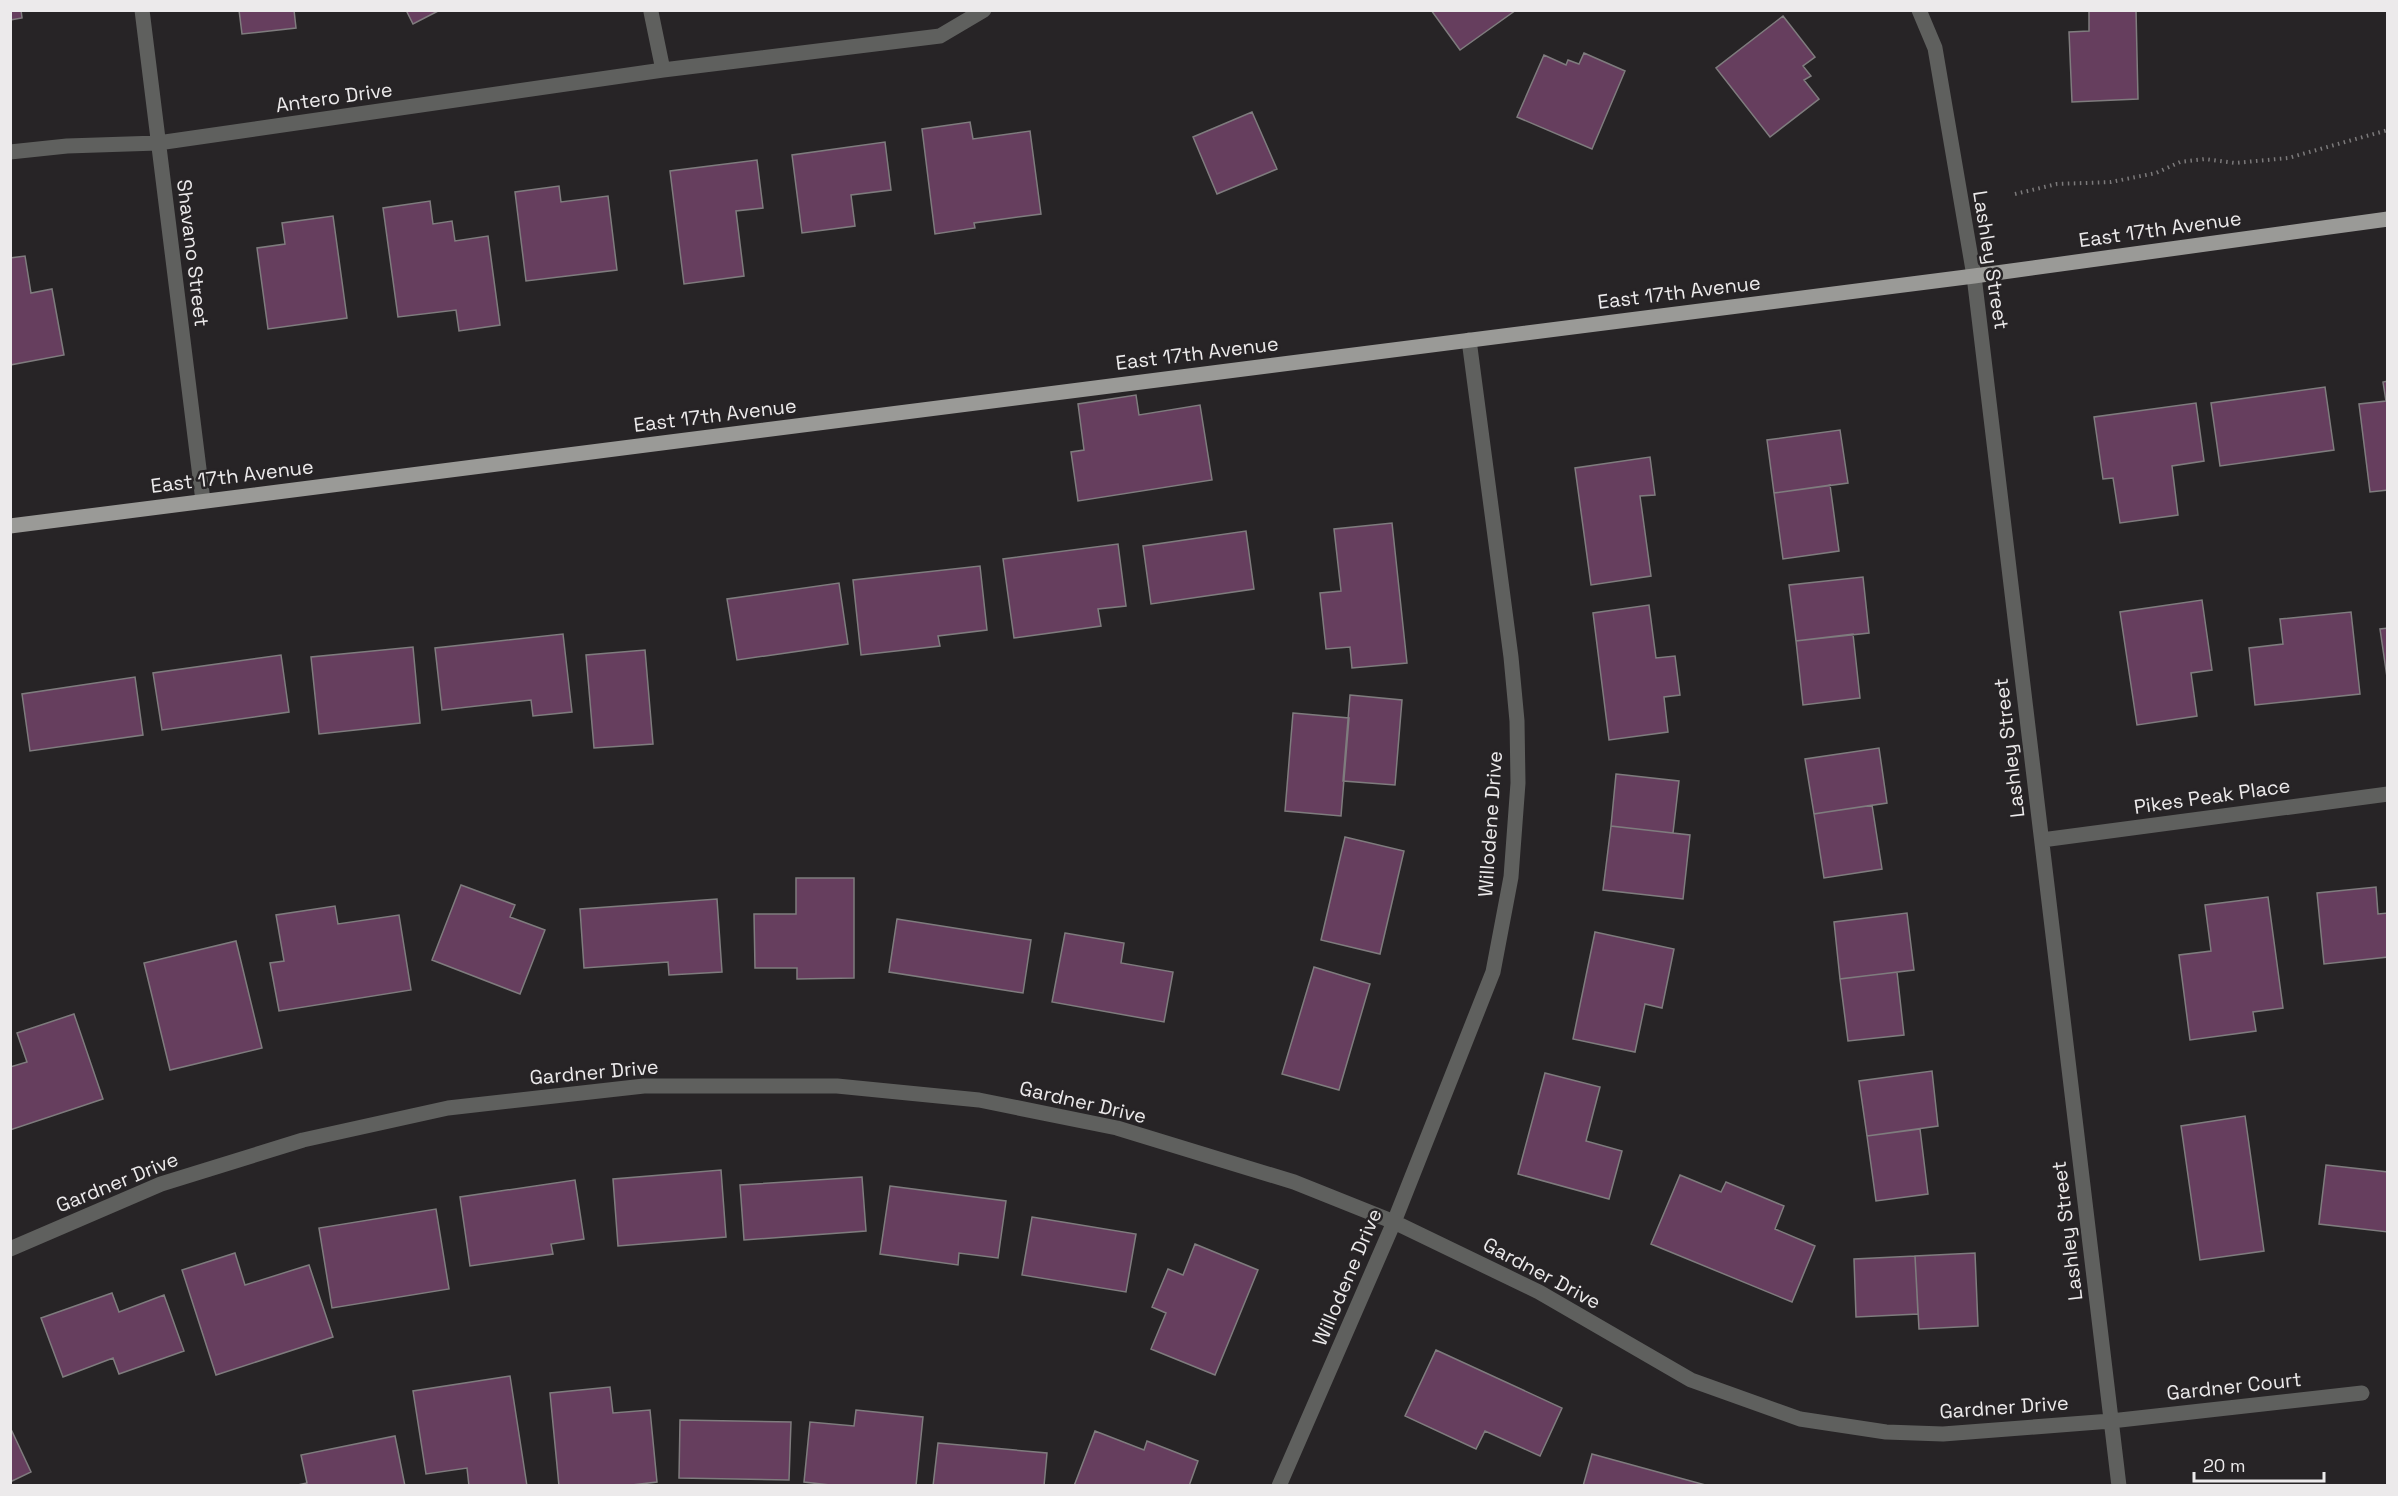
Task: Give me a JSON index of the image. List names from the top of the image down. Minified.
{"streets":{"main road":["East 17th Avenue"],"street":["Antero Drive","Shavano Street","Lashley Street","Pikes Peak Place","Willodene Drive","Gardner Drive","Gardner Court"]},"crossings":[["Antero Drive","Shavano Street"],["East 17th Avenue","Shavano Street"],["East 17th Avenue","Lashley Street"],["East 17th Avenue","Willodene Drive"],["Lashley Street","Pikes Peak Place"],["Lashley Street","Gardner Drive"],["Lashley Street","Gardner Court"],["Willodene Drive","Gardner Drive"],["Gardner Drive","Gardner Court"]],"scale_bar":"20 m"}
